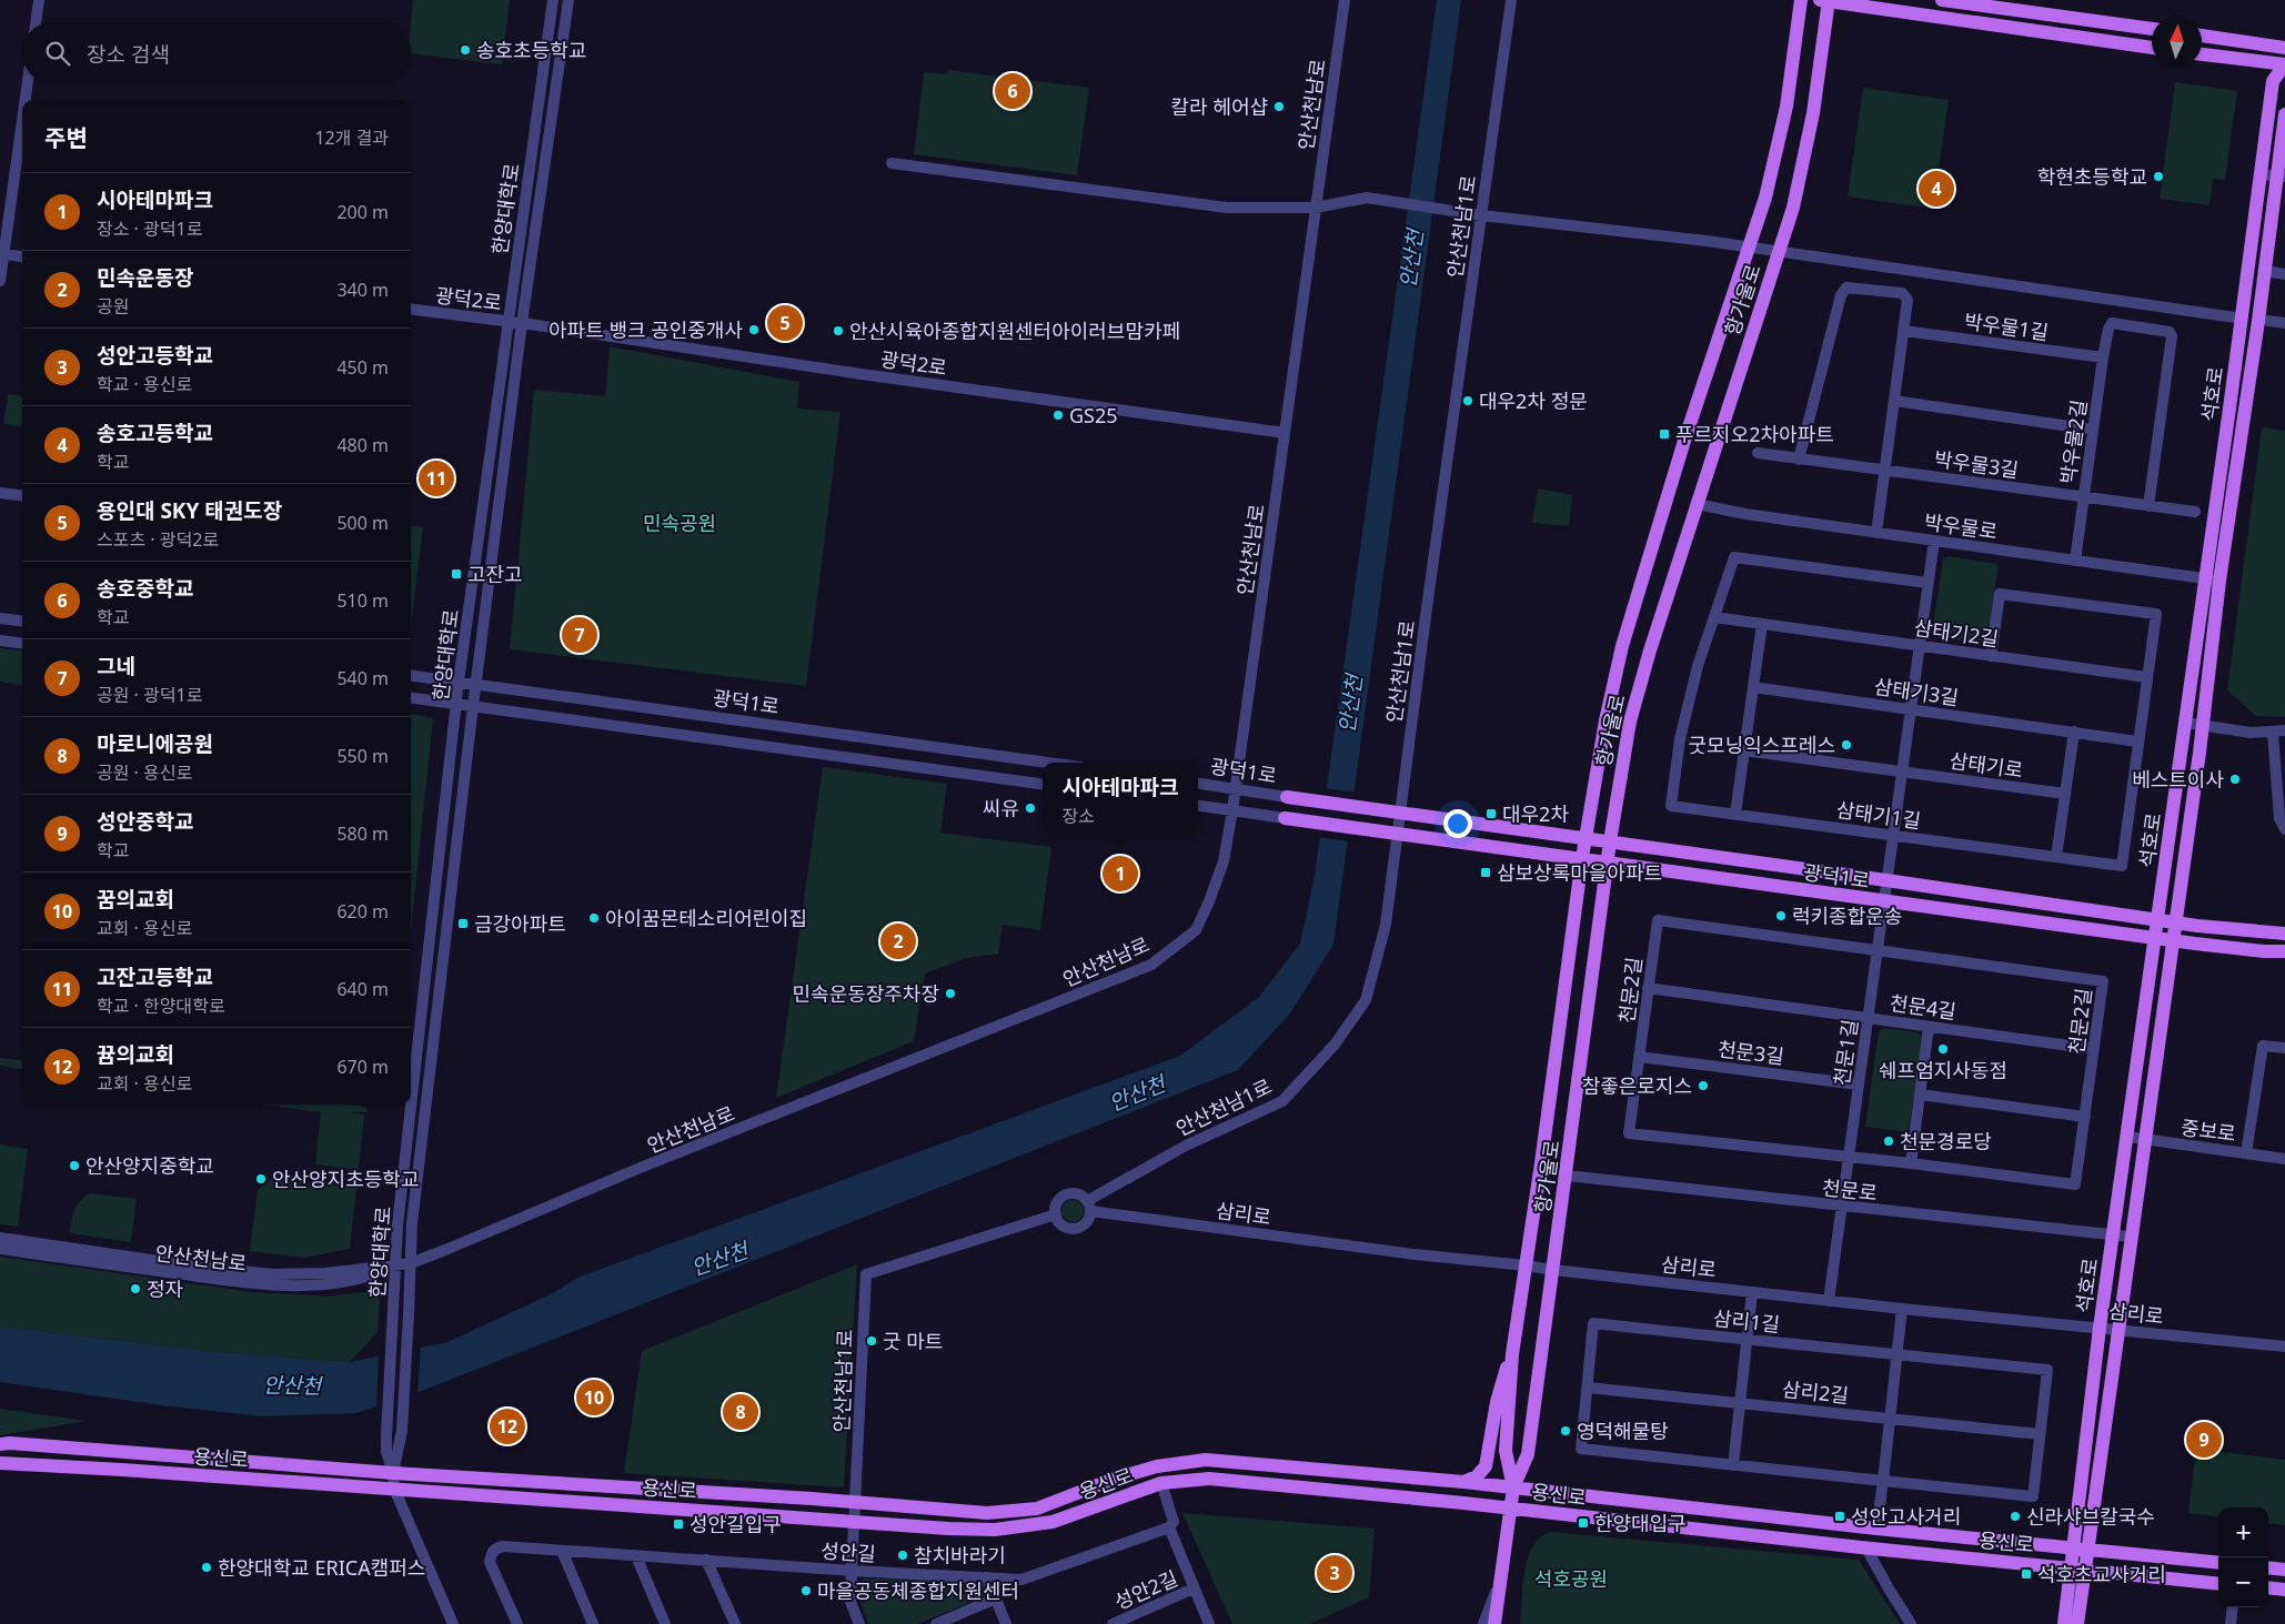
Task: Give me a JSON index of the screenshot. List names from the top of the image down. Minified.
{"streets":{"main road":["항가울로","석호로","광덕1로","용신로"],"street":["안산천남로","한양대학로","안산천남1로","광덕2로","박우물1길","박우물2길","박우물3길","박우물로","삼태기2길","삼태기3길","삼태기로","삼태기1길","천문2길","천문4길","천문3길","천문1길","중보로","천문로","삼리로","삼리1길","삼리2길","성안길","성안2길"]},"crossings":[["안산천남로","한양대학로"],["안산천남로","광덕2로"],["안산천남로","광덕1로"],["한양대학로","광덕2로"],["한양대학로","광덕1로"],["한양대학로","용신로"],["안산천남1로","광덕1로"],["안산천남1로","삼리로"],["안산천남1로","용신로"],["안산천남1로","성안길"],["항가울로","박우물로"],["항가울로","광덕1로"],["항가울로","천문로"],["항가울로","삼리로"],["항가울로","용신로"],["박우물1길","박우물2길"],["석호로","박우물로"],["석호로","광덕1로"],["석호로","중보로"],["석호로","천문로"],["석호로","삼리로"],["석호로","용신로"],["박우물2길","박우물3길"],["박우물2길","박우물로"],["삼태기2길","삼태기1길"],["삼태기3길","삼태기1길"],["광덕1로","천문1길"],["천문2길","천문4길"],["천문2길","천문3길"],["천문2길","천문1길"],["천문4길","천문1길"],["천문3길","천문1길"],["천문1길","천문로"],["천문1길","삼리로"],["삼리1길","삼리2길"]],"water":["안산천"],"parks":["민속공원","석호공원"],"places":{"other":["송호초등학교","칼라 헤어샵","학현초등학교","아파트 뱅크 공인중개사","안산시육아종합지원센터아이러브맘카페","대우2차 정문","GS25","굿모닝익스프레스","베스트이사","씨유","럭키종합운송","아이꿈몬테소리어린이집","민속운동장주차장","쉐프엄지사동점","참좋은로지스","천문경로당","안산양지중학교","안산양지초등학교","정자","굿 마트","영덕해물탕","신라샤브칼국수","참치바라기","한양대학교 ERICA캠퍼스","마을공동체종합지원센터"],"transit":["푸르지오2차아파트","고잔고","대우2차","삼보상록마을아파트","금강아파트","성안고사거리","한양대입구","성안길입구","석호초교사거리"]},"north":"top","page":{"search":"장소 검색","pins":["6","4","5","11","7","1","2","10","8","12","9","3"],"heading":["주변","12개 결과"],"list":[{"mark":"1","name":"시아테마파크","note":"장소 · 광덕1로","value":"200 m"},{"mark":"2","name":"민속운동장","note":"공원","value":"340 m"},{"mark":"3","name":"성안고등학교","note":"학교 · 용신로","value":"450 m"},{"mark":"4","name":"송호고등학교","note":"학교","value":"480 m"},{"mark":"5","name":"용인대 SKY 태권도장","note":"스포츠 · 광덕2로","value":"500 m"},{"mark":"6","name":"송호중학교","note":"학교","value":"510 m"},{"mark":"7","name":"그네","note":"공원 · 광덕1로","value":"540 m"},{"mark":"8","name":"마로니에공원","note":"공원 · 용신로","value":"550 m"},{"mark":"9","name":"성안중학교","note":"학교","value":"580 m"},{"mark":"10","name":"꿈의교회","note":"교회 · 용신로","value":"620 m"},{"mark":"11","name":"고잔고등학교","note":"학교 · 한양대학로","value":"640 m"},{"mark":"12","name":"뀸의교회","note":"교회 · 용신로","value":"670 m"}],"popup":["시아테마파크","장소"],"map_buttons":["+","−"]}}
